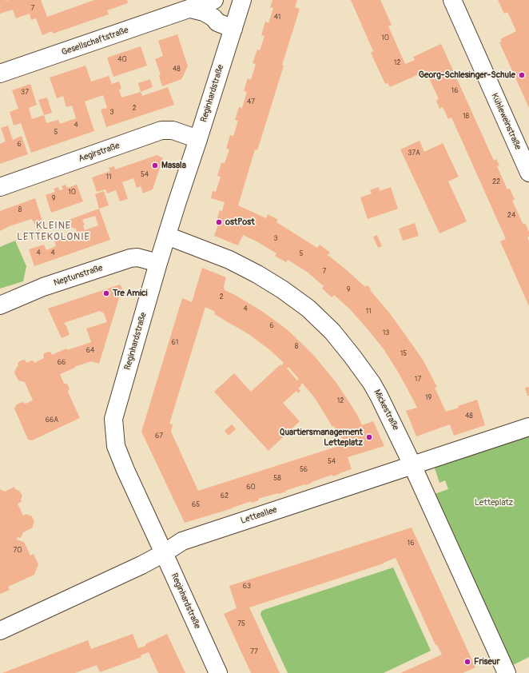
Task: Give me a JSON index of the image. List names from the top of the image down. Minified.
{"streets":{"street":["Gesellschaftstraße","Reginhardstraße","Kühleweinstraße","Aegirstraße","Neptunstraße","Mickestraße","Letteallee"]},"crossings":[["Reginhardstraße","Aegirstraße"],["Reginhardstraße","Neptunstraße"],["Reginhardstraße","Mickestraße"],["Reginhardstraße","Letteallee"],["Mickestraße","Letteallee"]],"districts":["KLEINE LETTEKOLONIE"],"parks":["Letteplatz"],"places":["Georg-Schlesinger-Schule","Masala","ostPost","Tre Amici","Quartiersmanagement Letteplatz","Friseur"],"house_numbers":["7","41","10","40","12","48","16","37","47","2","3","18","4","5","6","37A","54","11","22","10","9","8","24","3","4","4","5","7","9","2","4","11","6","13","61","8","64","15","66","17","19","12","48","66A","67","54","56","58","60","62","65","16","70","63","75","77"]}
